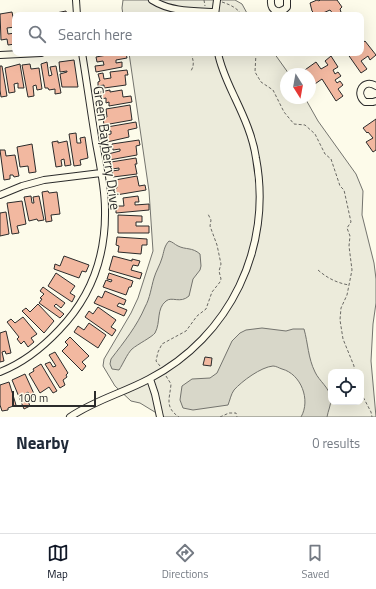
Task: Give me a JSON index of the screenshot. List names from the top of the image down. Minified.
{"streets":{"street":["Green Bayberry Drive"]},"scale_bar":"100 m","north":"bottom","page":{"search":"Search here","scale":"100 m","heading":["Nearby","0 results"],"nav":["Map","Directions","Saved"]}}
